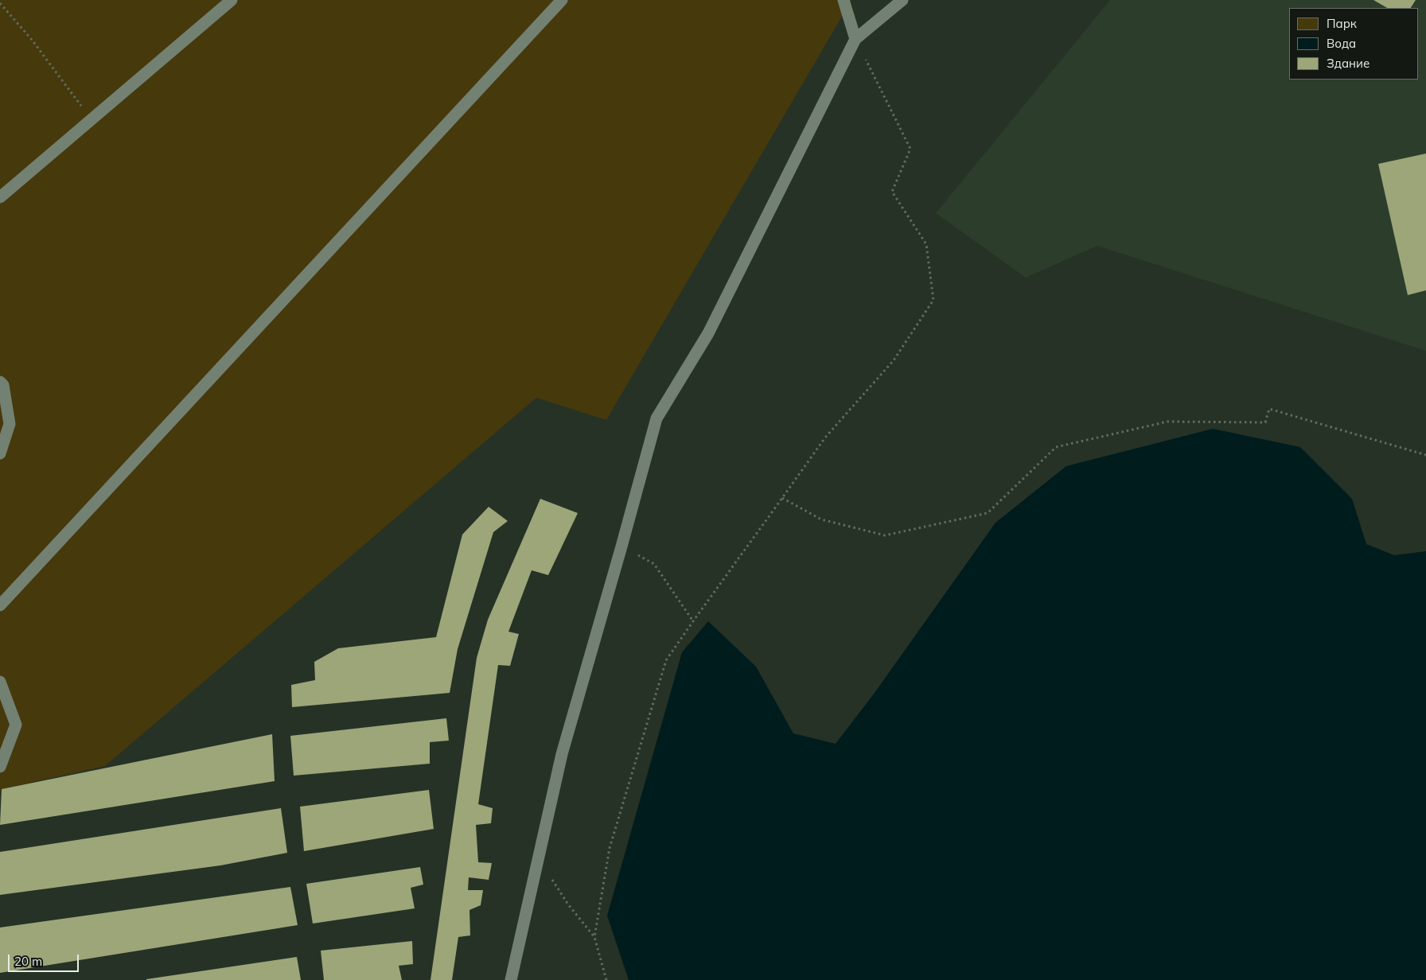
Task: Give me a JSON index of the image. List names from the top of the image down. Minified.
{"legend":["Парк","Вода","Здание"],"scale_bar":"20 m"}
